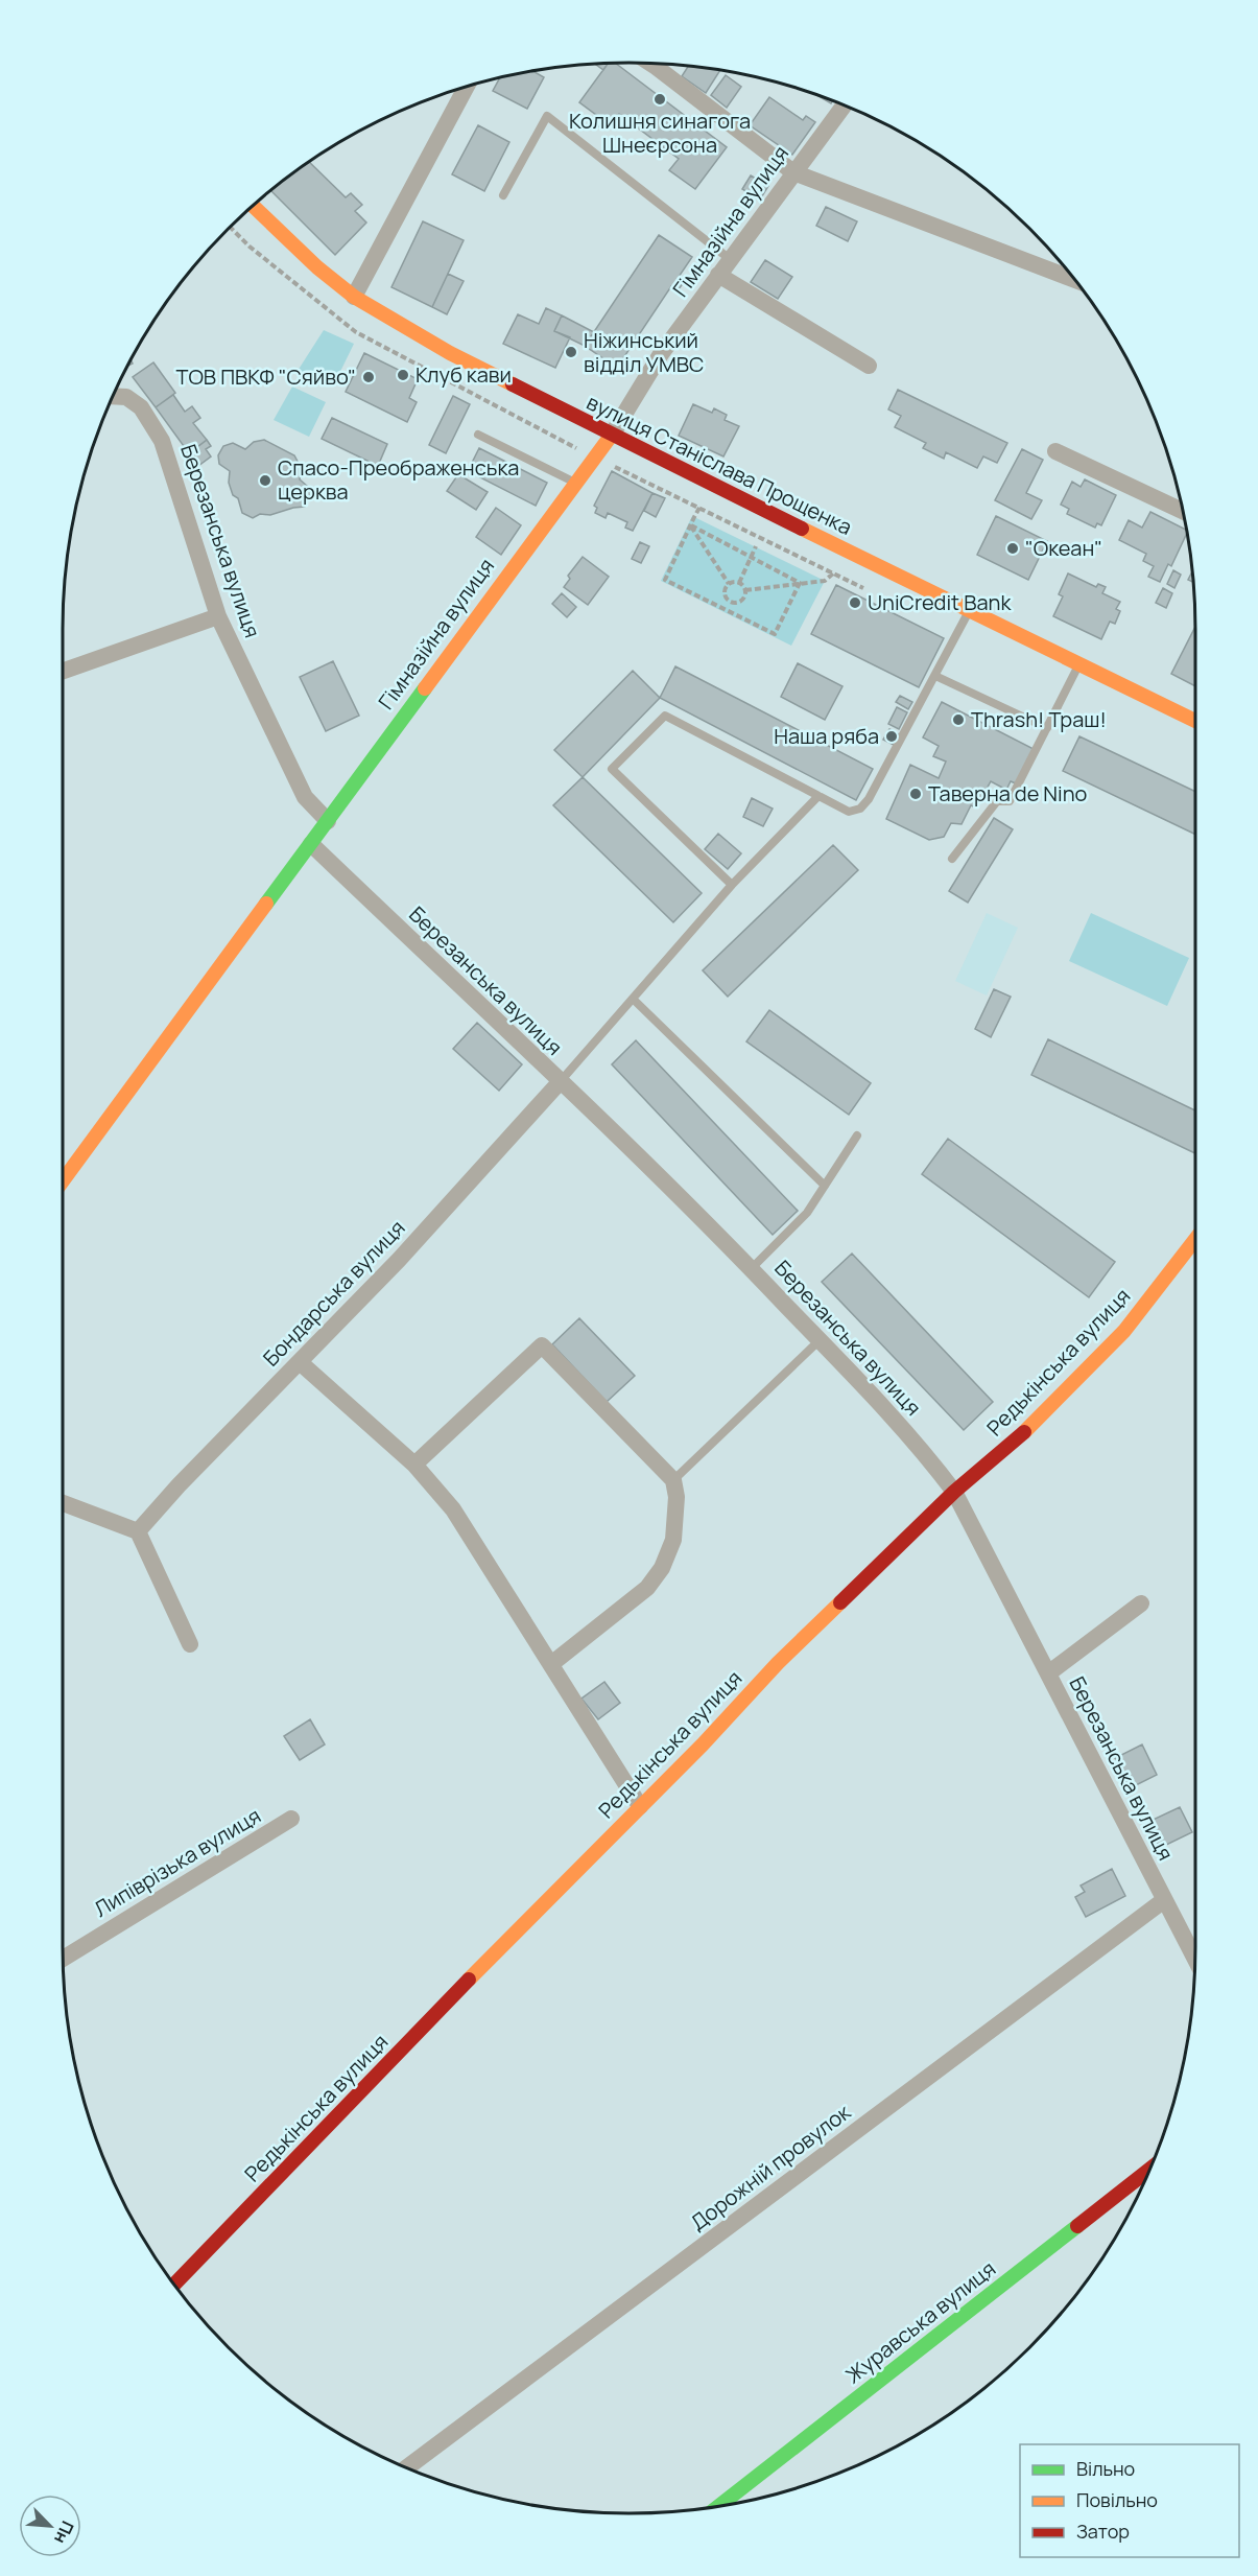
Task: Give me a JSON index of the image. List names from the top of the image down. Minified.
{"streets":{"street":["Гімназійна вулиця","вулиця Станіслава Прощенка","Березанська вулиця","Бондарська вулиця","Редькінська вулиця","Липіврізька вулиця","Дорожній провулок","Журавська вулиця"]},"crossings":[["Гімназійна вулиця","вулиця Станіслава Прощенка"],["Гімназійна вулиця","Березанська вулиця"],["Березанська вулиця","Бондарська вулиця"],["Березанська вулиця","Редькінська вулиця"],["Березанська вулиця","Дорожній провулок"]],"places":["Колишня синагога Шнеєрсона","Ніжинський відділ УМВС","Клуб кави","ТОВ ПВКФ \"Сяйво\"","Спасо-Преображенська церква","\"Океан\"","UniCredit Bank","Thrash! Траш!","Наша ряба","Таверна de Nino"],"legend":["Вільно","Повільно","Затор"],"north":"bottom right"}
